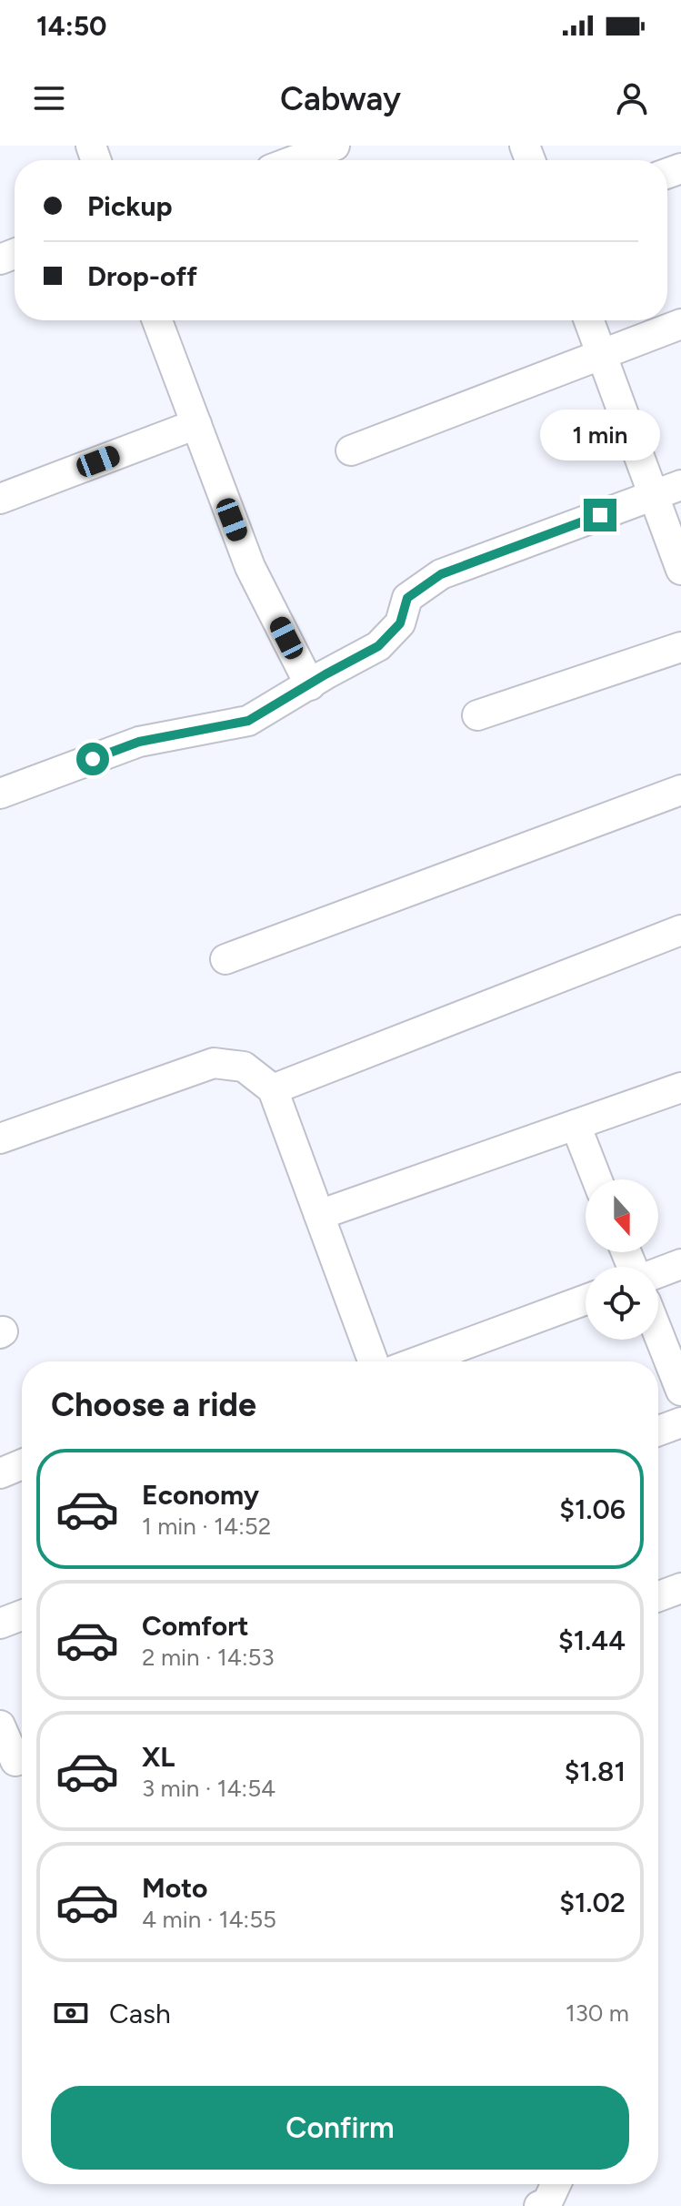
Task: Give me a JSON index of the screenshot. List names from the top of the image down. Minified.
{"north":"bottom","page":{"status":"14:50","header":"Cabway","banner":["Pickup","Drop-off"],"bubble":"1 min","heading":"Choose a ride","list":[{"name":"Economy","note":"1 min · 14:52","value":"$1.06"},{"name":"Comfort","note":"2 min · 14:53","value":"$1.44"},{"name":"XL","note":"3 min · 14:54","value":"$1.81"},{"name":"Moto","note":"4 min · 14:55","value":"$1.02"}],"pay":["Cash","130 m"],"buttons":"Confirm"}}
